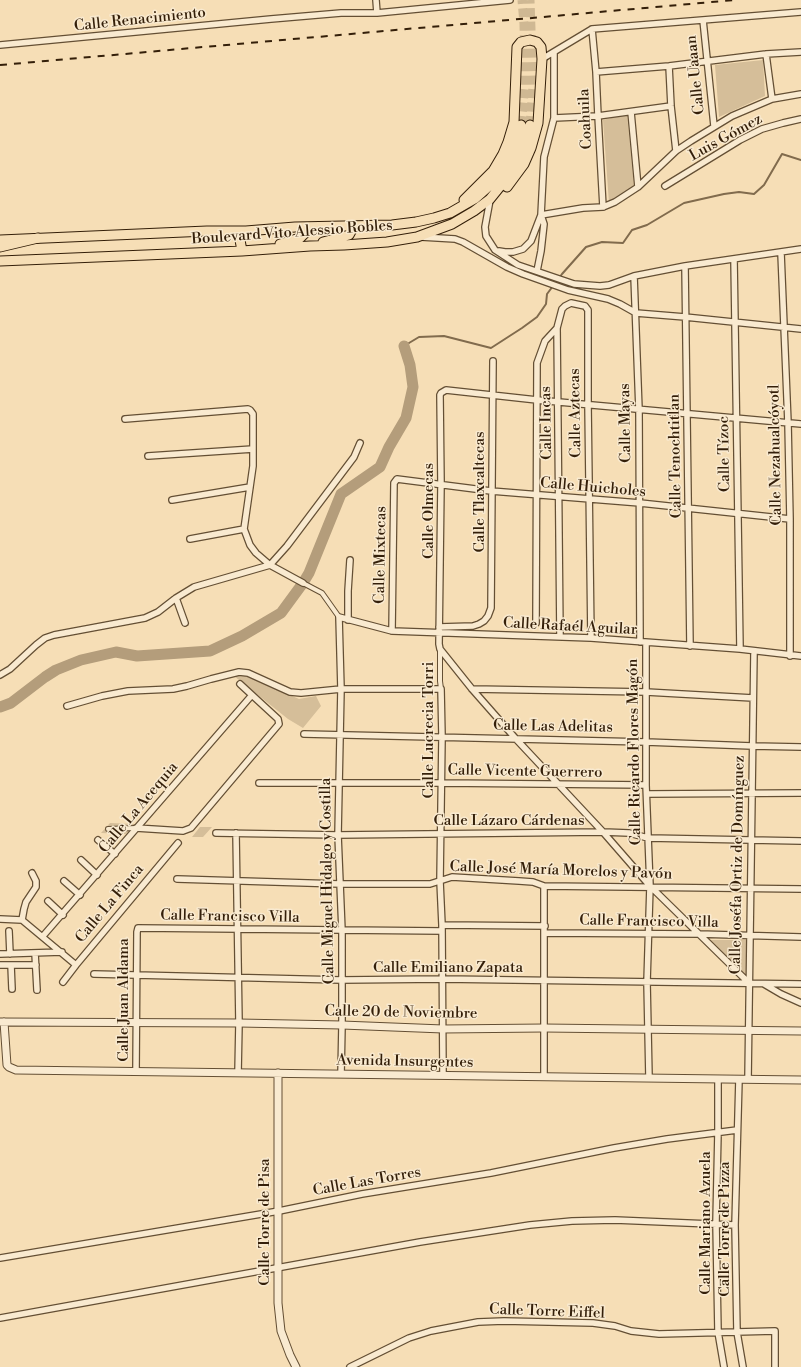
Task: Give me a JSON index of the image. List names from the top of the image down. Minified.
{"streets":{"main road":["Boulevard Vito Alessio Robles"],"street":["Calle Renacimiento","Calle Uaaan","Coahuila","Luis Gómez","Calle Aztecas","Calle Incas","Calle Mayas","Calle Tízoc","Calle Nezahualcóyotl","Calle Tenochtitlan","Calle Huicholes","Calle Tlaxcaltecas","Calle Olmecas","Calle Mixtecas","Calle Rafaél Aguilar","Calle Las Adelitas","Calle Lucrecia Torri","Calle Ricardo Flores Magón","Calle Vicente Guerrero","Calle La Acequia","Calle Lázaro Cárdenas","Calle Joséfa Ortiz de Domínguez","Calle José María Morelos y Pavón","Calle Miguel Hidalgo y Costilla","Calle La Finca","Calle Francisco Villa","Calle Emiliano Zapata","Calle Juan Aldama","Calle 20 de Noviembre","Avenida Insurgentes","Calle Las Torres","Calle Torre de Pisa","Calle Mariano Azuela","Calle Torre de Pizza","Calle Torre Eiffel"]},"crossings":[["Calle Aztecas","Calle Incas"],["Calle Aztecas","Calle Huicholes"],["Calle Aztecas","Calle Rafaél Aguilar"],["Calle Incas","Calle Huicholes"],["Calle Incas","Calle Rafaél Aguilar"],["Calle Mayas","Calle Huicholes"],["Calle Mayas","Calle Rafaél Aguilar"],["Calle Mayas","Calle Ricardo Flores Magón"],["Calle Tízoc","Calle Huicholes"],["Calle Tízoc","Calle Rafaél Aguilar"],["Calle Nezahualcóyotl","Calle Huicholes"],["Calle Nezahualcóyotl","Calle Rafaél Aguilar"],["Calle Tenochtitlan","Calle Huicholes"],["Calle Tenochtitlan","Calle Rafaél Aguilar"],["Calle Huicholes","Calle Tlaxcaltecas"],["Calle Huicholes","Calle Olmecas"],["Calle Huicholes","Calle Mixtecas"],["Calle Tlaxcaltecas","Calle Olmecas"],["Calle Tlaxcaltecas","Calle Rafaél Aguilar"],["Calle Olmecas","Calle Rafaél Aguilar"],["Calle Olmecas","Calle Lucrecia Torri"],["Calle Mixtecas","Calle Rafaél Aguilar"],["Calle Rafaél Aguilar","Calle Ricardo Flores Magón"],["Calle Rafaél Aguilar","Calle Joséfa Ortiz de Domínguez"],["Calle Rafaél Aguilar","Calle Miguel Hidalgo y Costilla"],["Calle Las Adelitas","Calle Lucrecia Torri"],["Calle Las Adelitas","Calle Ricardo Flores Magón"],["Calle Las Adelitas","Calle Joséfa Ortiz de Domínguez"],["Calle Las Adelitas","Calle Miguel Hidalgo y Costilla"],["Calle Lucrecia Torri","Calle Vicente Guerrero"],["Calle Lucrecia Torri","Calle Lázaro Cárdenas"],["Calle Lucrecia Torri","Calle José María Morelos y Pavón"],["Calle Lucrecia Torri","Calle Francisco Villa"],["Calle Lucrecia Torri","Calle Emiliano Zapata"],["Calle Lucrecia Torri","Calle 20 de Noviembre"],["Calle Lucrecia Torri","Avenida Insurgentes"],["Calle Ricardo Flores Magón","Calle Vicente Guerrero"],["Calle Ricardo Flores Magón","Calle Lázaro Cárdenas"],["Calle Ricardo Flores Magón","Calle José María Morelos y Pavón"],["Calle Ricardo Flores Magón","Calle Francisco Villa"],["Calle Ricardo Flores Magón","Calle Emiliano Zapata"],["Calle Ricardo Flores Magón","Calle 20 de Noviembre"],["Calle Ricardo Flores Magón","Avenida Insurgentes"],["Calle Vicente Guerrero","Calle Miguel Hidalgo y Costilla"],["Calle Lázaro Cárdenas","Calle Joséfa Ortiz de Domínguez"],["Calle Lázaro Cárdenas","Calle Miguel Hidalgo y Costilla"],["Calle Joséfa Ortiz de Domínguez","Calle José María Morelos y Pavón"],["Calle Joséfa Ortiz de Domínguez","Calle Francisco Villa"],["Calle Joséfa Ortiz de Domínguez","Calle Emiliano Zapata"],["Calle Joséfa Ortiz de Domínguez","Calle 20 de Noviembre"],["Calle Joséfa Ortiz de Domínguez","Avenida Insurgentes"],["Calle José María Morelos y Pavón","Calle Miguel Hidalgo y Costilla"],["Calle Miguel Hidalgo y Costilla","Calle Francisco Villa"],["Calle Miguel Hidalgo y Costilla","Calle Emiliano Zapata"],["Calle Miguel Hidalgo y Costilla","Calle 20 de Noviembre"],["Calle Miguel Hidalgo y Costilla","Avenida Insurgentes"],["Calle Francisco Villa","Calle Juan Aldama"],["Calle Emiliano Zapata","Calle Juan Aldama"],["Calle Juan Aldama","Calle 20 de Noviembre"],["Calle Juan Aldama","Avenida Insurgentes"],["Calle 20 de Noviembre","Avenida Insurgentes"],["Avenida Insurgentes","Calle Torre de Pisa"],["Avenida Insurgentes","Calle Mariano Azuela"],["Avenida Insurgentes","Calle Torre de Pizza"],["Calle Las Torres","Calle Torre de Pisa"],["Calle Las Torres","Calle Mariano Azuela"],["Calle Las Torres","Calle Torre de Pizza"],["Calle Mariano Azuela","Calle Torre Eiffel"],["Calle Torre de Pizza","Calle Torre Eiffel"]]}
